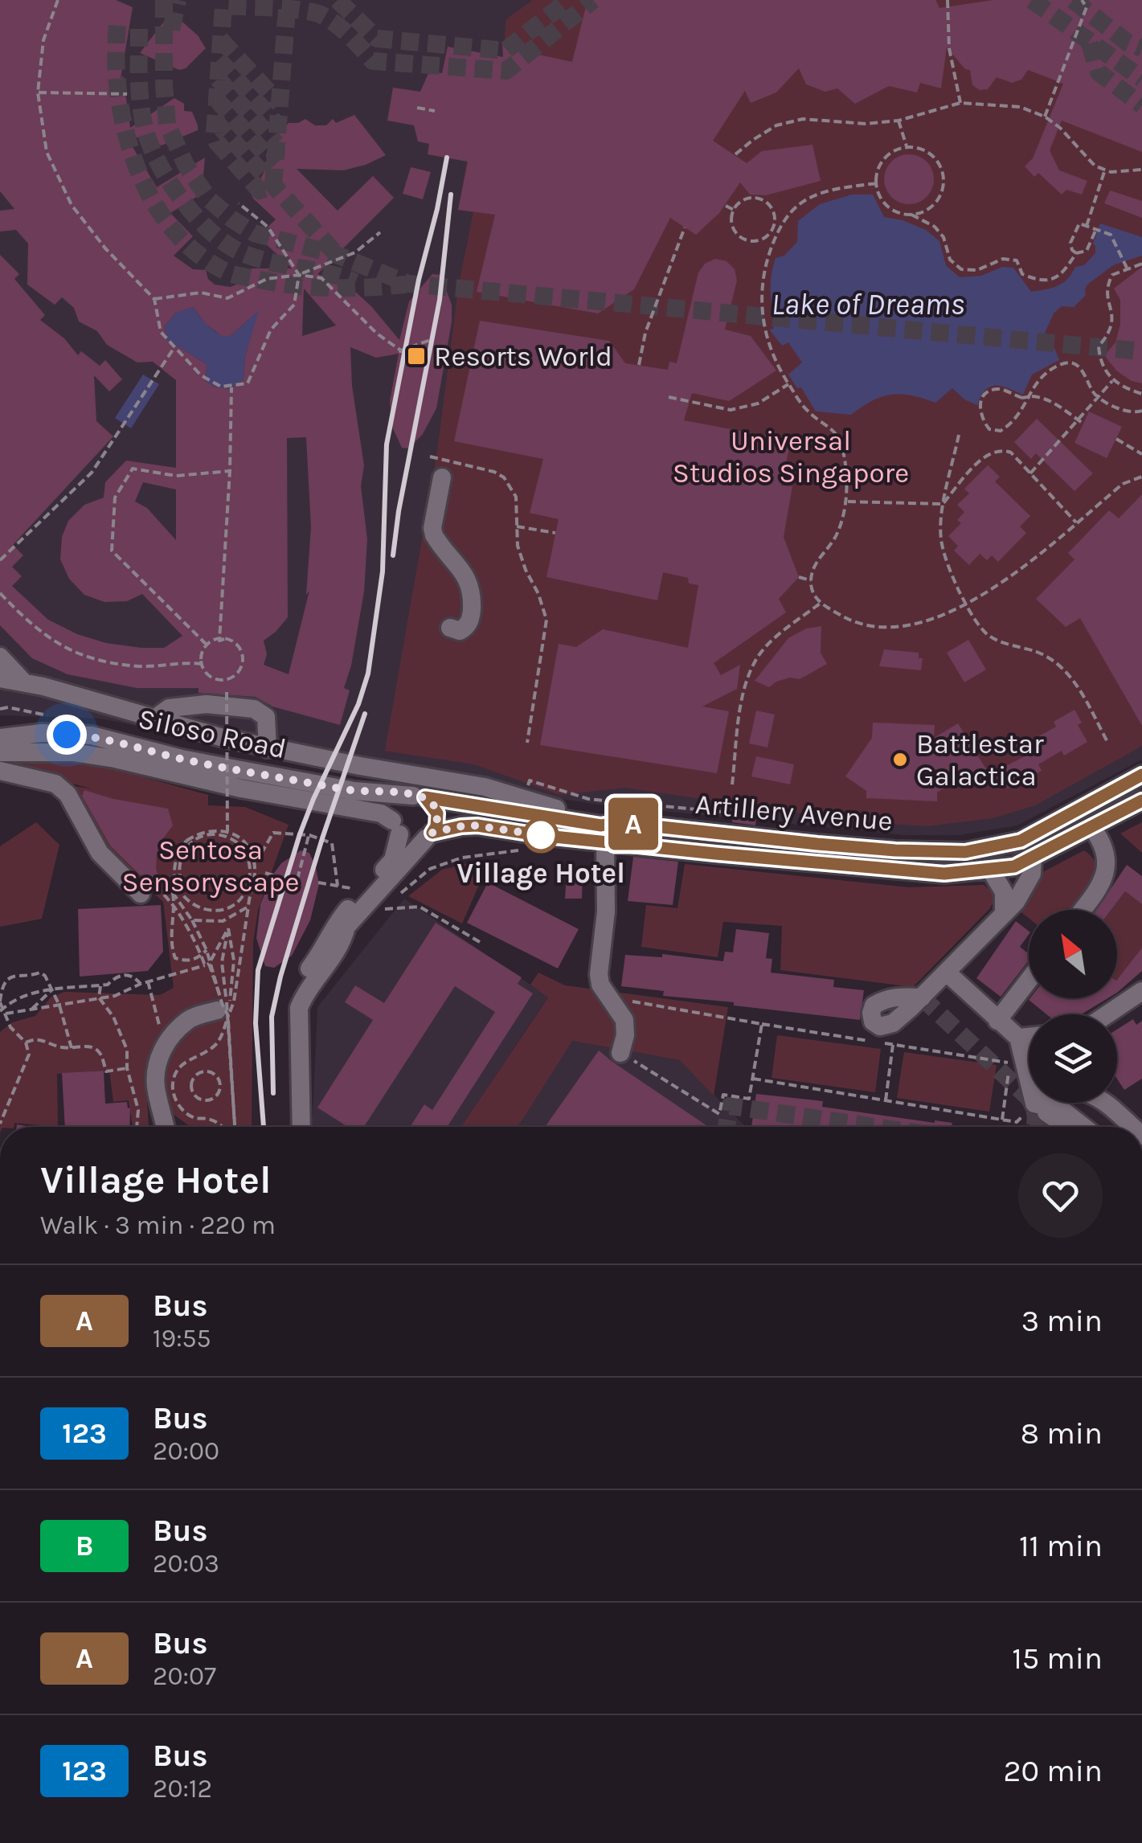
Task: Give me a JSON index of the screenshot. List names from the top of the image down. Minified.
{"streets":{"street":["Siloso Road","Artillery Avenue"]},"crossings":[["Siloso Road","Artillery Avenue"]],"water":["Lake of Dreams"],"parks":["Universal Studios Singapore","Sentosa Sensoryscape"],"places":{"transit":["Resorts World"],"other":["Battlestar Galactica","Village Hotel"]},"lines":["bus line A"],"north":"top left","page":{"on_map":"A","heading":["Village Hotel","Walk · 3 min · 220 m"],"list":[{"mark":"A","name":"Bus","note":"19:55","value":"3 min"},{"mark":"123","name":"Bus","note":"20:00","value":"8 min"},{"mark":"B","name":"Bus","note":"20:03","value":"11 min"},{"mark":"A","name":"Bus","note":"20:07","value":"15 min"},{"mark":"123","name":"Bus","note":"20:12","value":"20 min"}]}}
